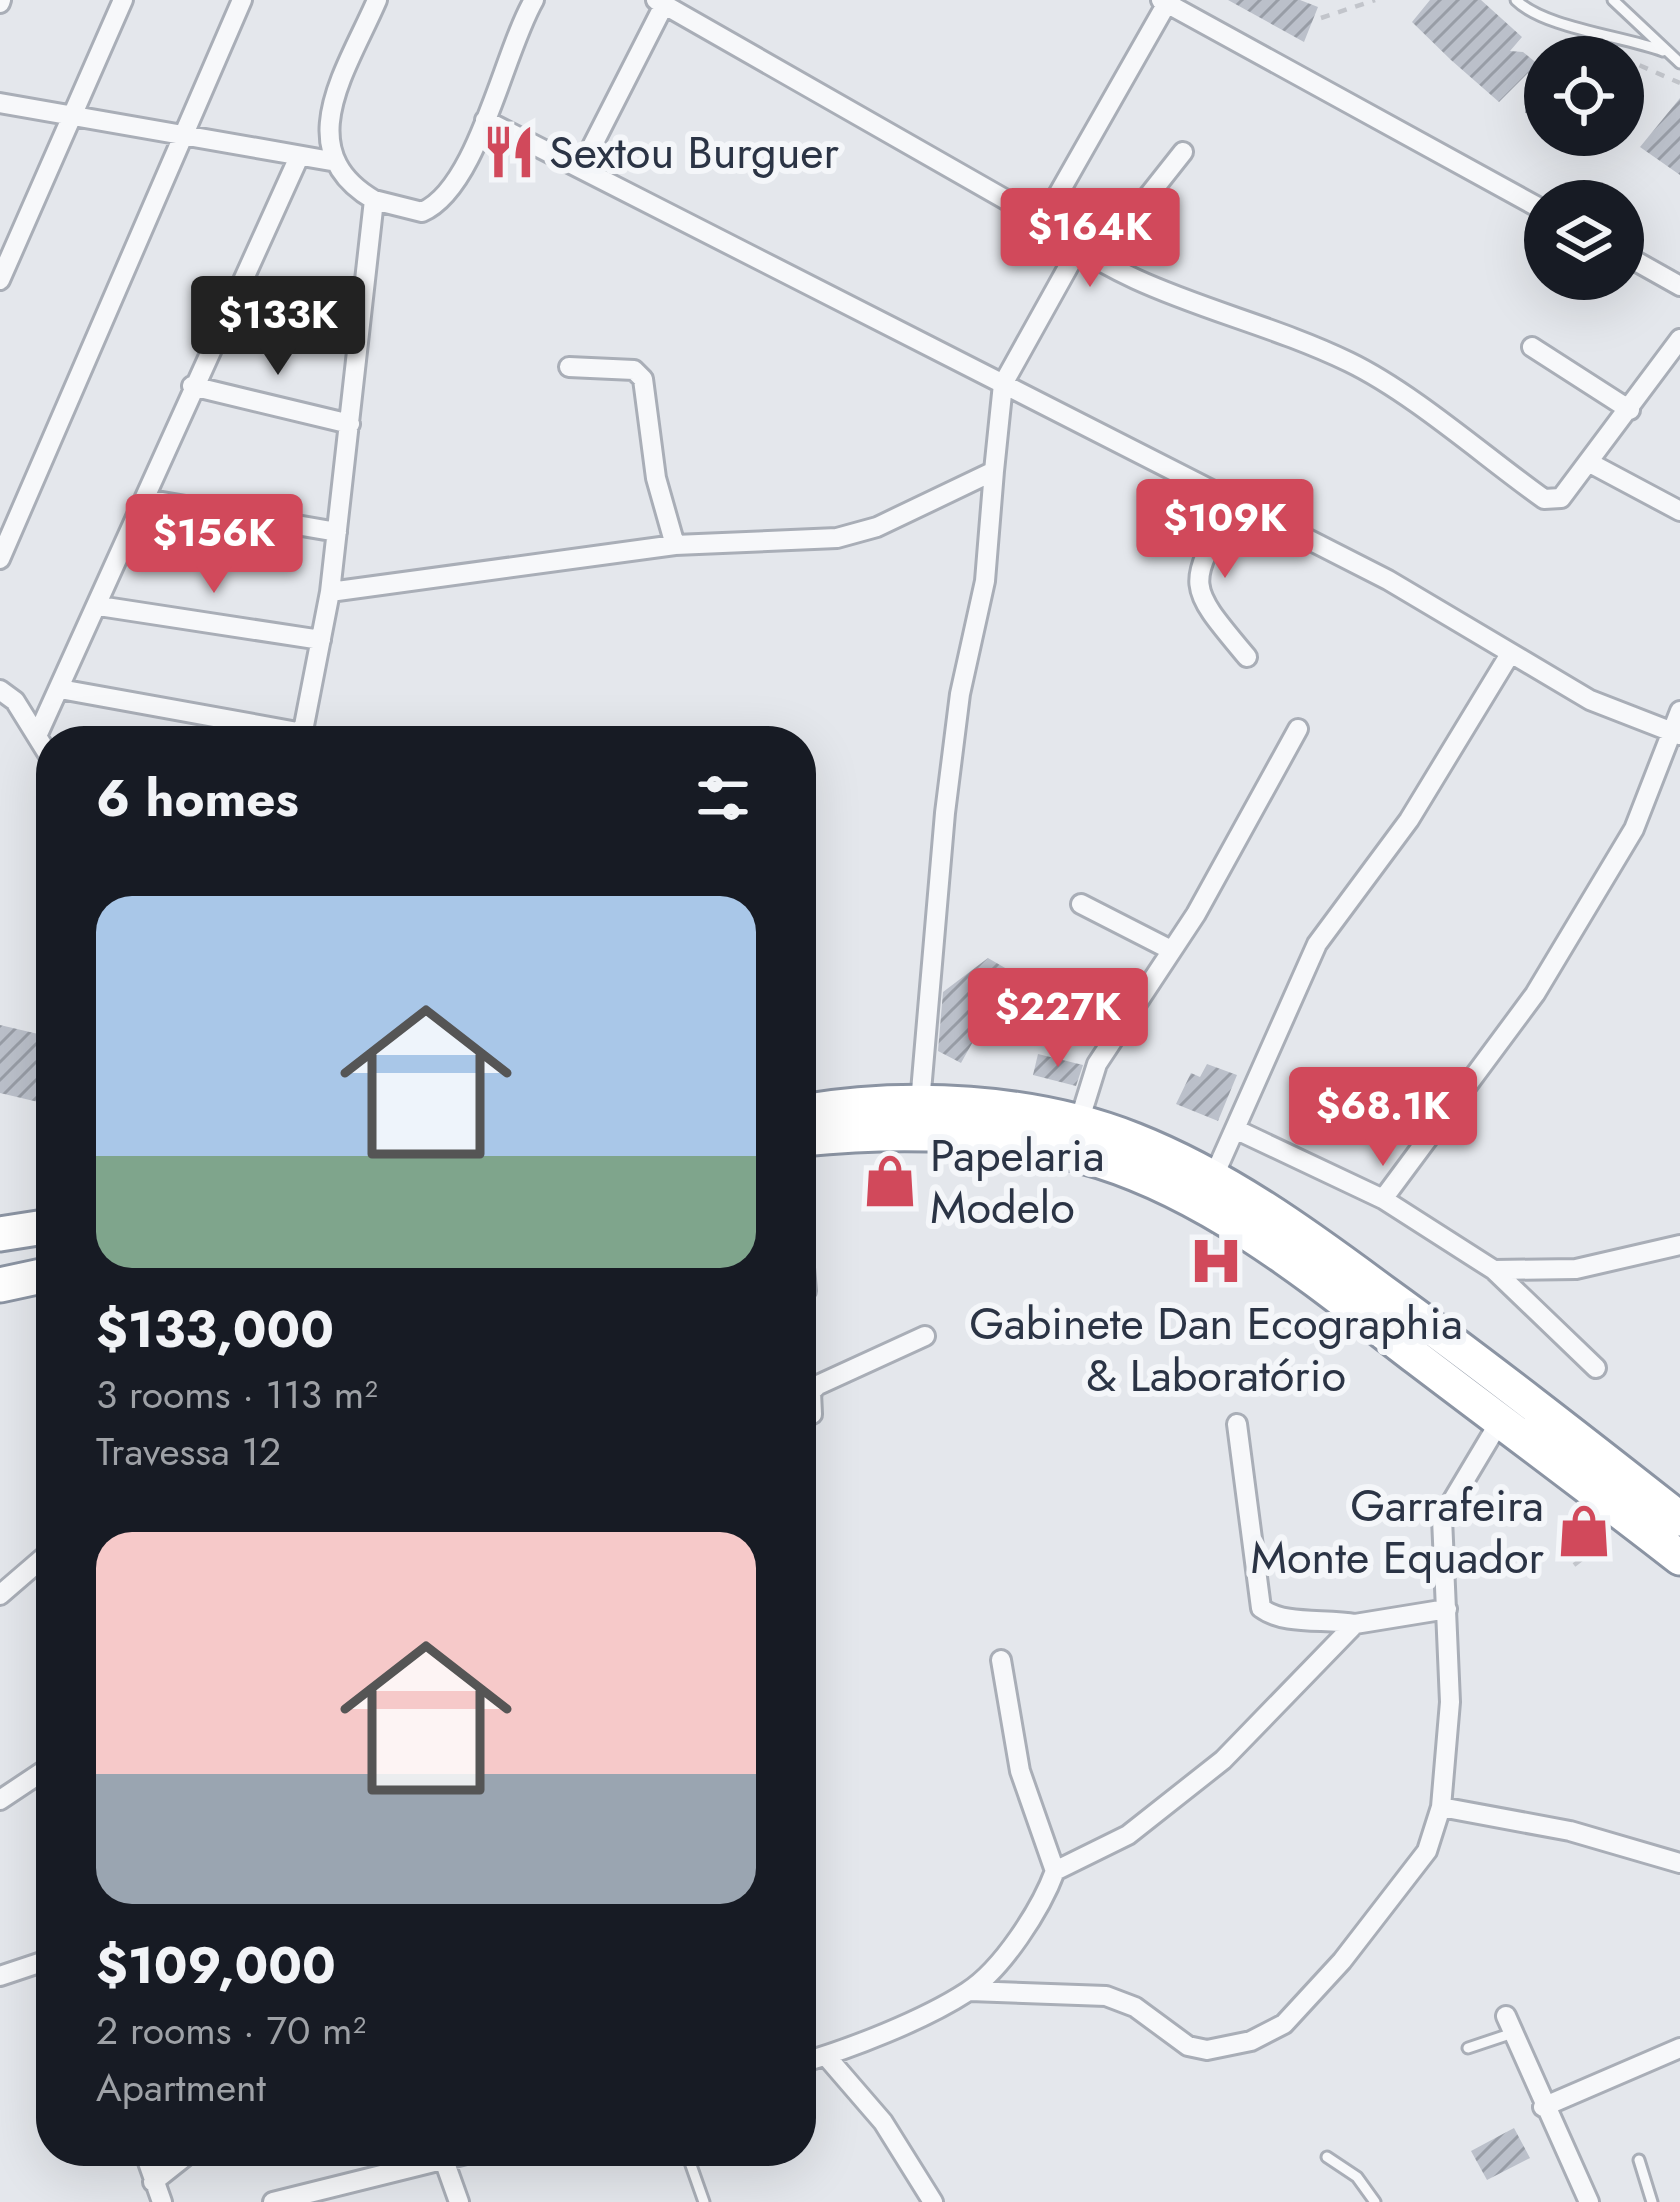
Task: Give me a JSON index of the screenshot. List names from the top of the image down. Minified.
{"places":{"restaurant":["Sextou Burguer"],"shop":["Papelaria Modelo","Garrafeira Monte Equador"],"hospital":["Gabinete Dan Ecographia & Laboratório"]},"page":{"price":["$164K","$133K","$109K","$156K","$227K","$68.1K"],"heading":"6 homes","list":[{"name":"$133,000","note":"3 rooms · 113 m² · Travessa 12"},{"name":"$109,000","note":"2 rooms · 70 m² · Apartment"}]}}
